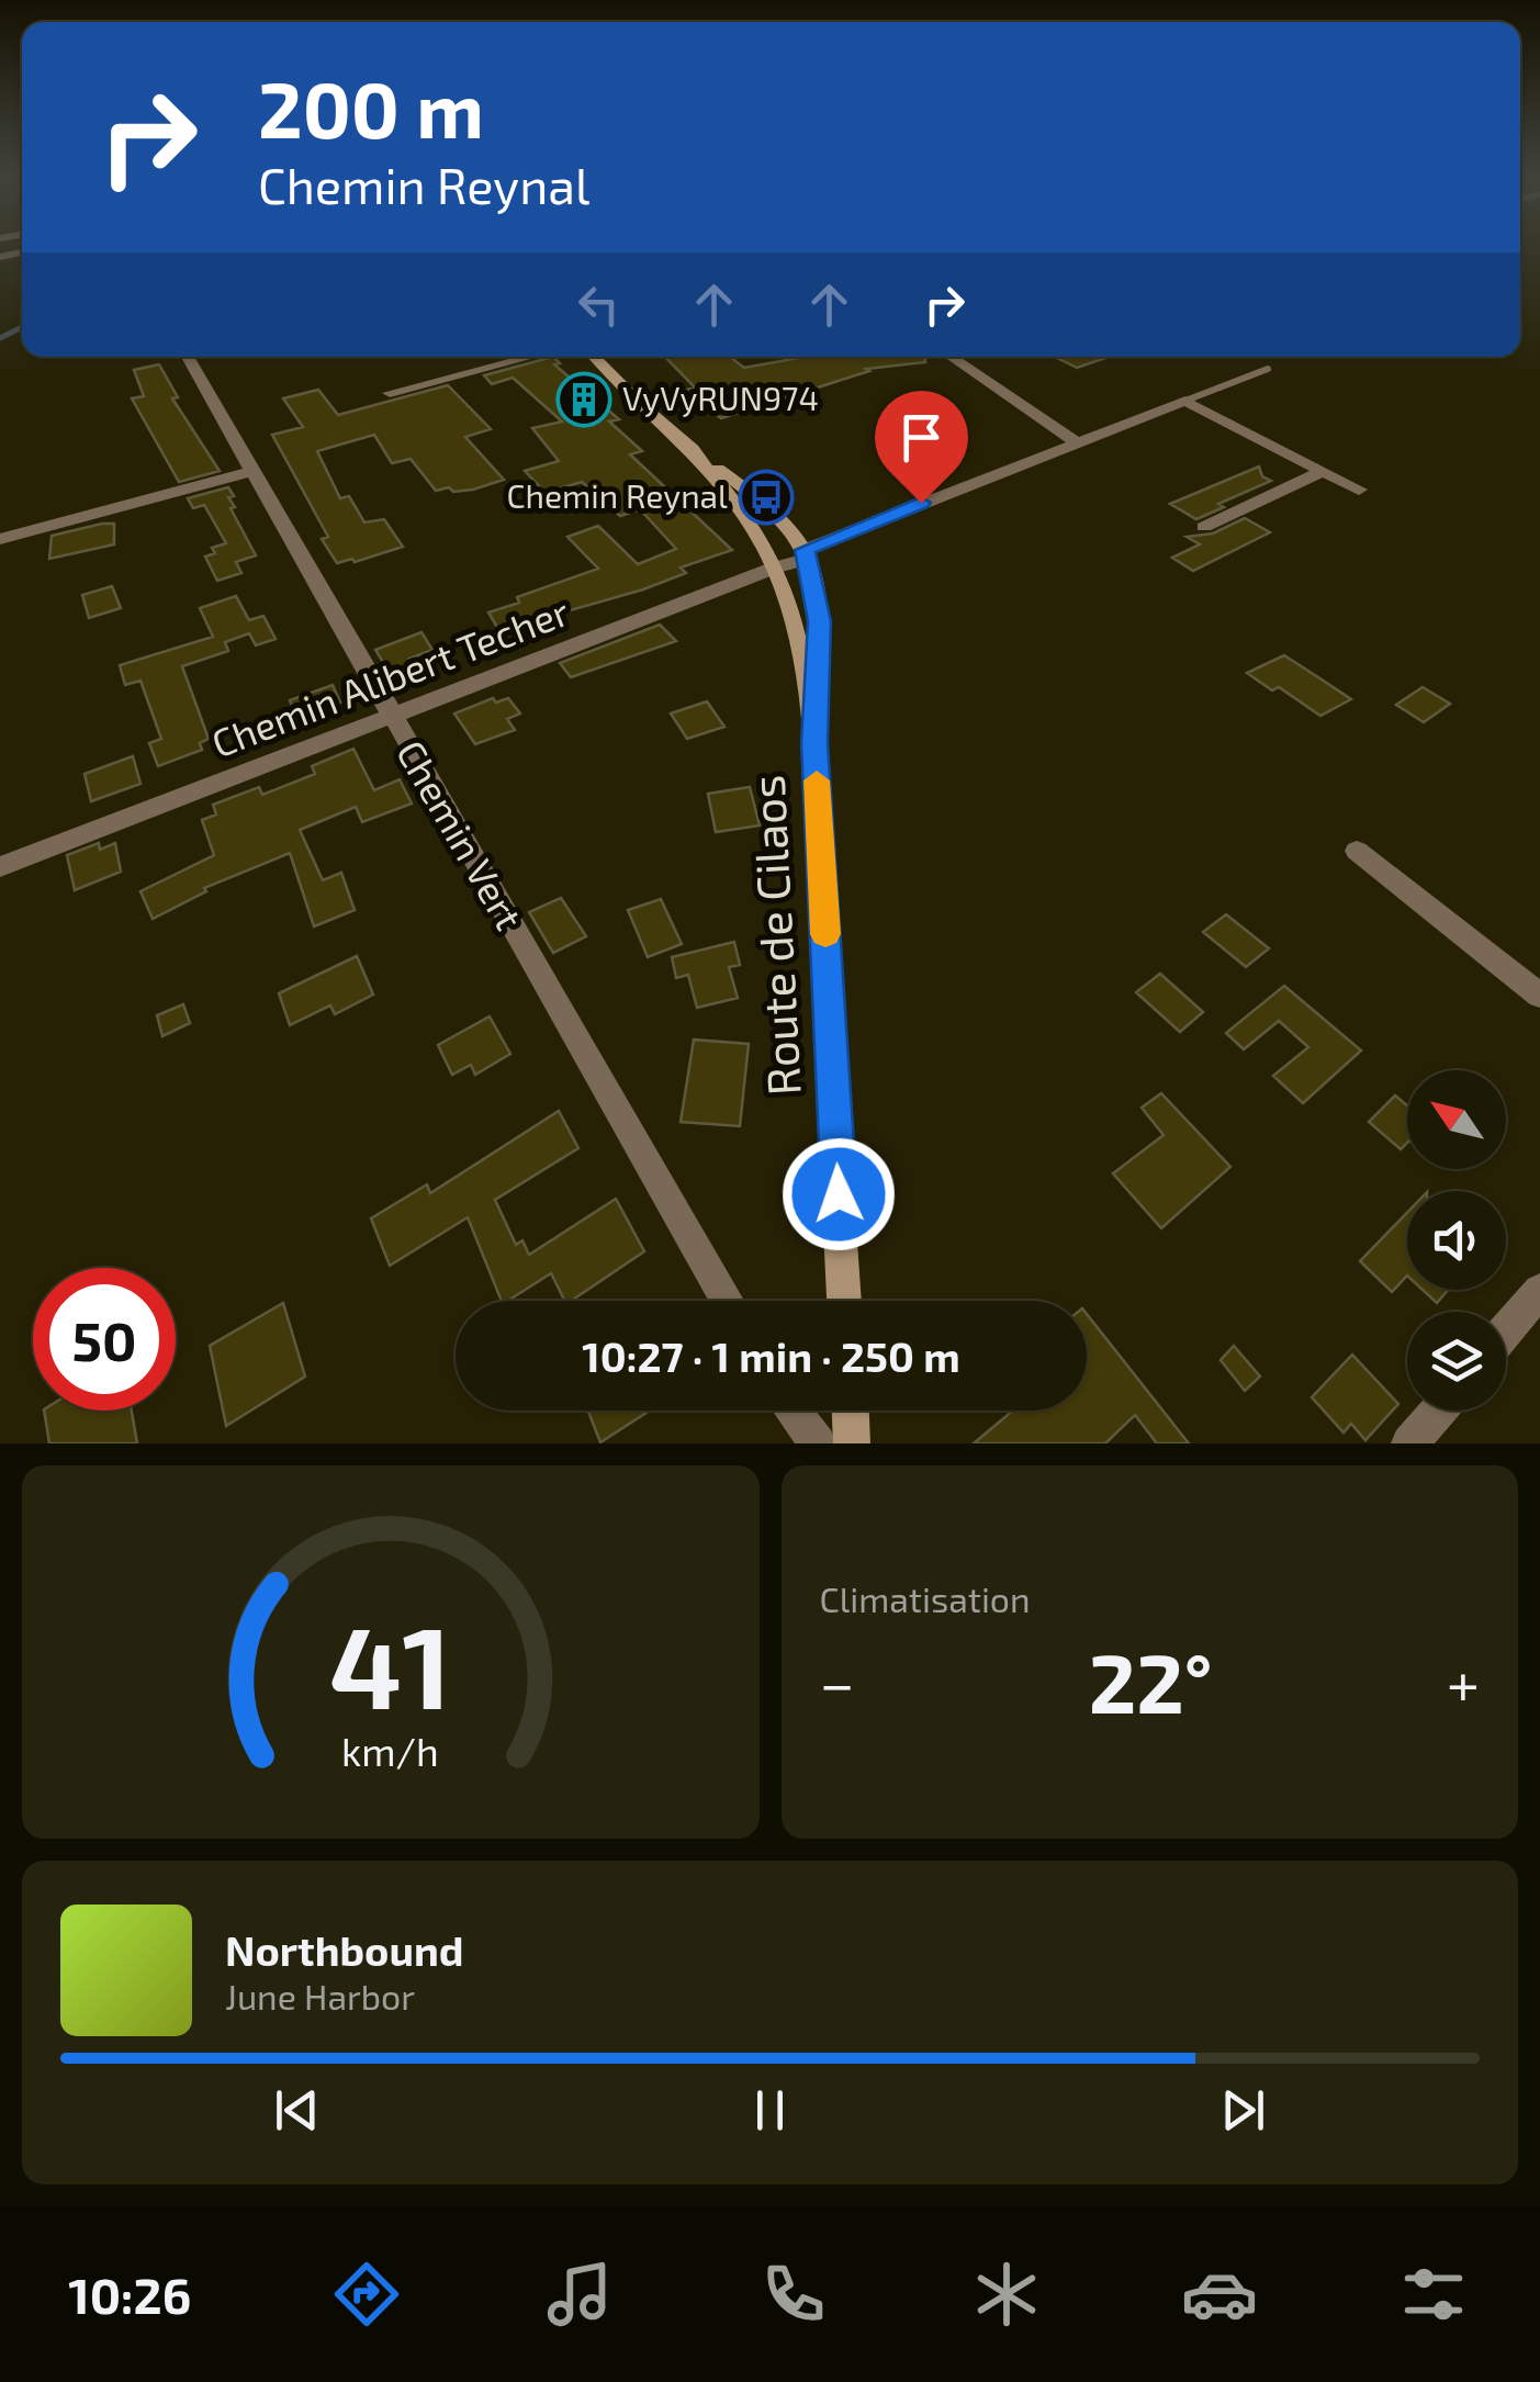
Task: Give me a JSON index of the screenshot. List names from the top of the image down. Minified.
{"streets":{"main road":["Route de Cilaos"],"street":["Chemin Alibert Techer","Chemin Vert"]},"crossings":[["Chemin Alibert Techer","Chemin Vert"],["Chemin Alibert Techer","Route de Cilaos"]],"places":{"building":["VyVyRUN974"],"bus stop":["Chemin Reynal"]},"north":"top left","page":{"turn":["200 m","Chemin Reynal"],"limit":"50","trip":"10:27 · 1 min · 250 m","tile":"Climatisation","heat":["−","22°","+"],"song":["Northbound","June Harbor"],"tabs":"10:26","gauge":["41","km/h"]}}
